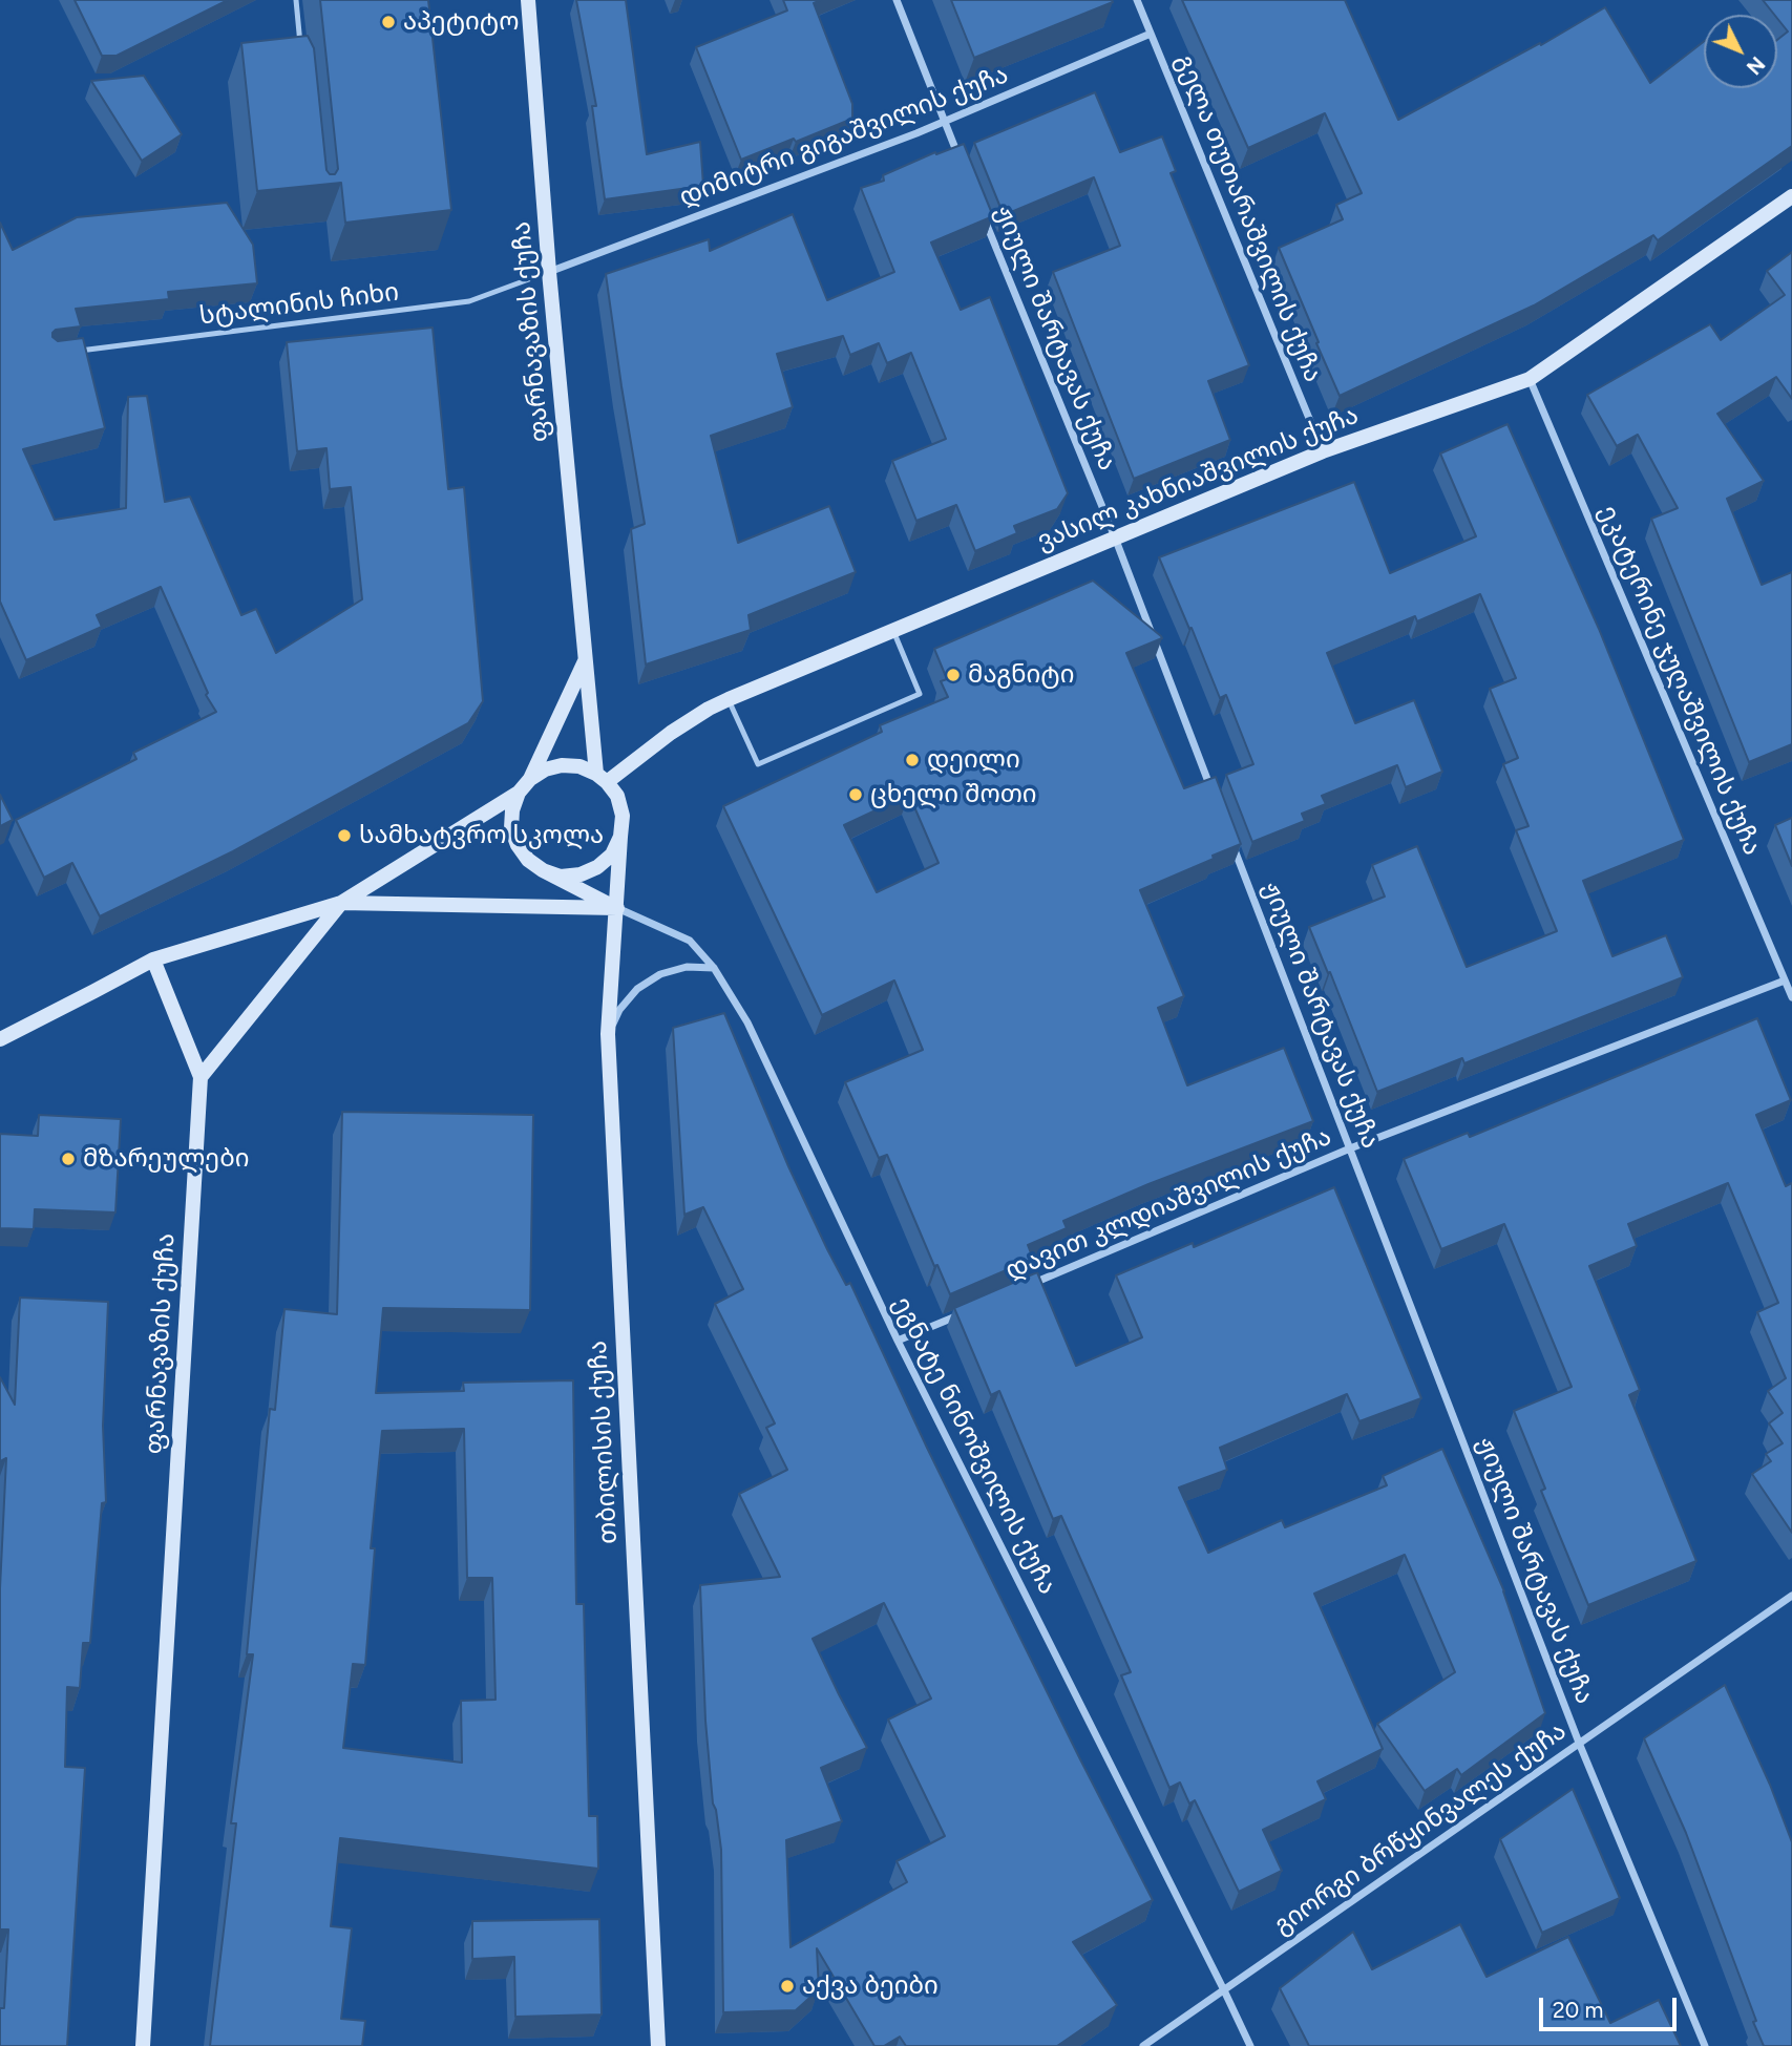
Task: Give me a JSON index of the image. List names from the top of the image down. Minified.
{"streets":{"main road":["ფარნავაზის ქუჩა","ვასილ კახნიაშვილის ქუჩა","თბილისის ქუჩა"],"street":["დიმიტრი გიგაშვილის ქუჩა","გელა თუთარაშვილის ქუჩა","ჟიული შარტავას ქუჩა","ეკატერინე ჯუღაშვილის ქუჩა","დავით კლდიაშვილის ქუჩა","ეგნატე ნინოშვილის ქუჩა","გიორგი ბრწყინვალეს ქუჩა"],"lane":["სტალინის ჩიხი"]},"crossings":[["დიმიტრი გიგაშვილის ქუჩა","გელა თუთარაშვილის ქუჩა"],["დიმიტრი გიგაშვილის ქუჩა","სტალინის ჩიხი"],["დიმიტრი გიგაშვილის ქუჩა","ფარნავაზის ქუჩა"],["გელა თუთარაშვილის ქუჩა","ვასილ კახნიაშვილის ქუჩა"],["სტალინის ჩიხი","ფარნავაზის ქუჩა"],["ფარნავაზის ქუჩა","ვასილ კახნიაშვილის ქუჩა"],["ფარნავაზის ქუჩა","თბილისის ქუჩა"],["ჟიული შარტავას ქუჩა","ვასილ კახნიაშვილის ქუჩა"],["ჟიული შარტავას ქუჩა","დავით კლდიაშვილის ქუჩა"],["ჟიული შარტავას ქუჩა","გიორგი ბრწყინვალეს ქუჩა"],["ვასილ კახნიაშვილის ქუჩა","ეკატერინე ჯუღაშვილის ქუჩა"],["ვასილ კახნიაშვილის ქუჩა","თბილისის ქუჩა"],["ეკატერინე ჯუღაშვილის ქუჩა","დავით კლდიაშვილის ქუჩა"],["თბილისის ქუჩა","ეგნატე ნინოშვილის ქუჩა"],["ეგნატე ნინოშვილის ქუჩა","გიორგი ბრწყინვალეს ქუჩა"]],"places":["აპეტიტო","მაგნიტი","დეილი","ცხელი შოთი","სამხატვრო სკოლა","მზარეულები","აქვა ბეიბი"],"scale_bar":"20 m","north":"bottom right"}
